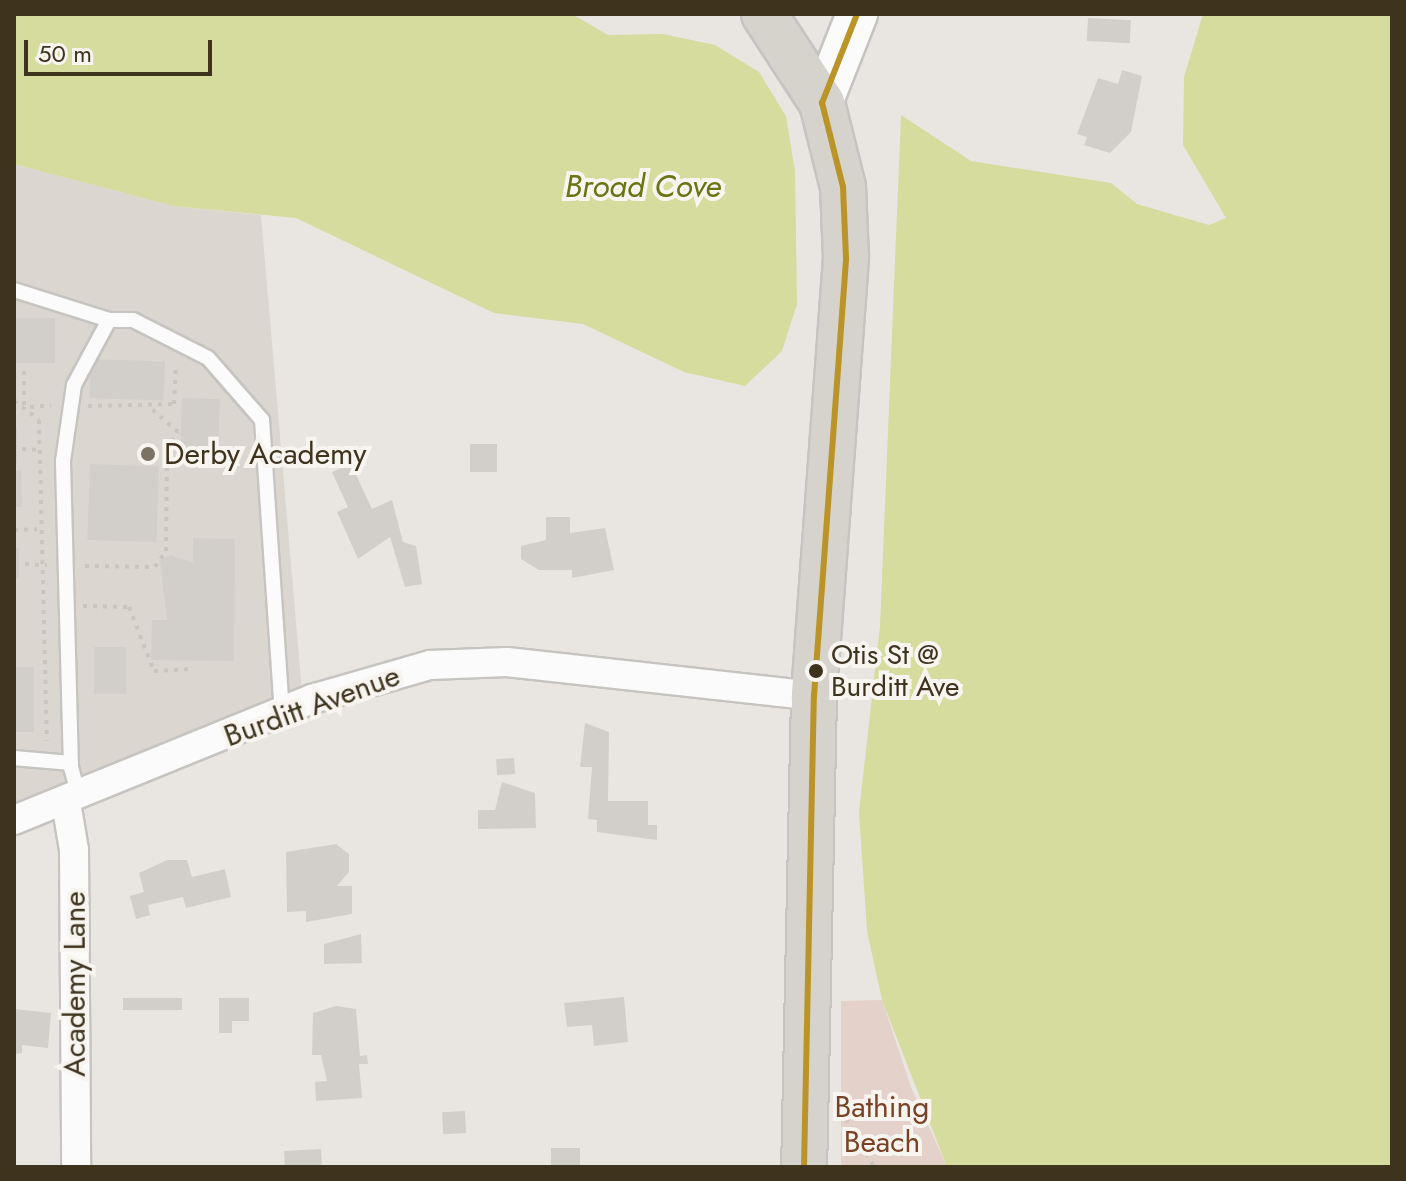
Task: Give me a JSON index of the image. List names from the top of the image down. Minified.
{"streets":{"street":["Burditt Avenue","Academy Lane"]},"crossings":[["Burditt Avenue","Academy Lane"]],"water":["Broad Cove"],"parks":["Bathing Beach"],"places":["Derby Academy","Otis St @ Burditt Ave"],"scale_bar":"50 m"}
